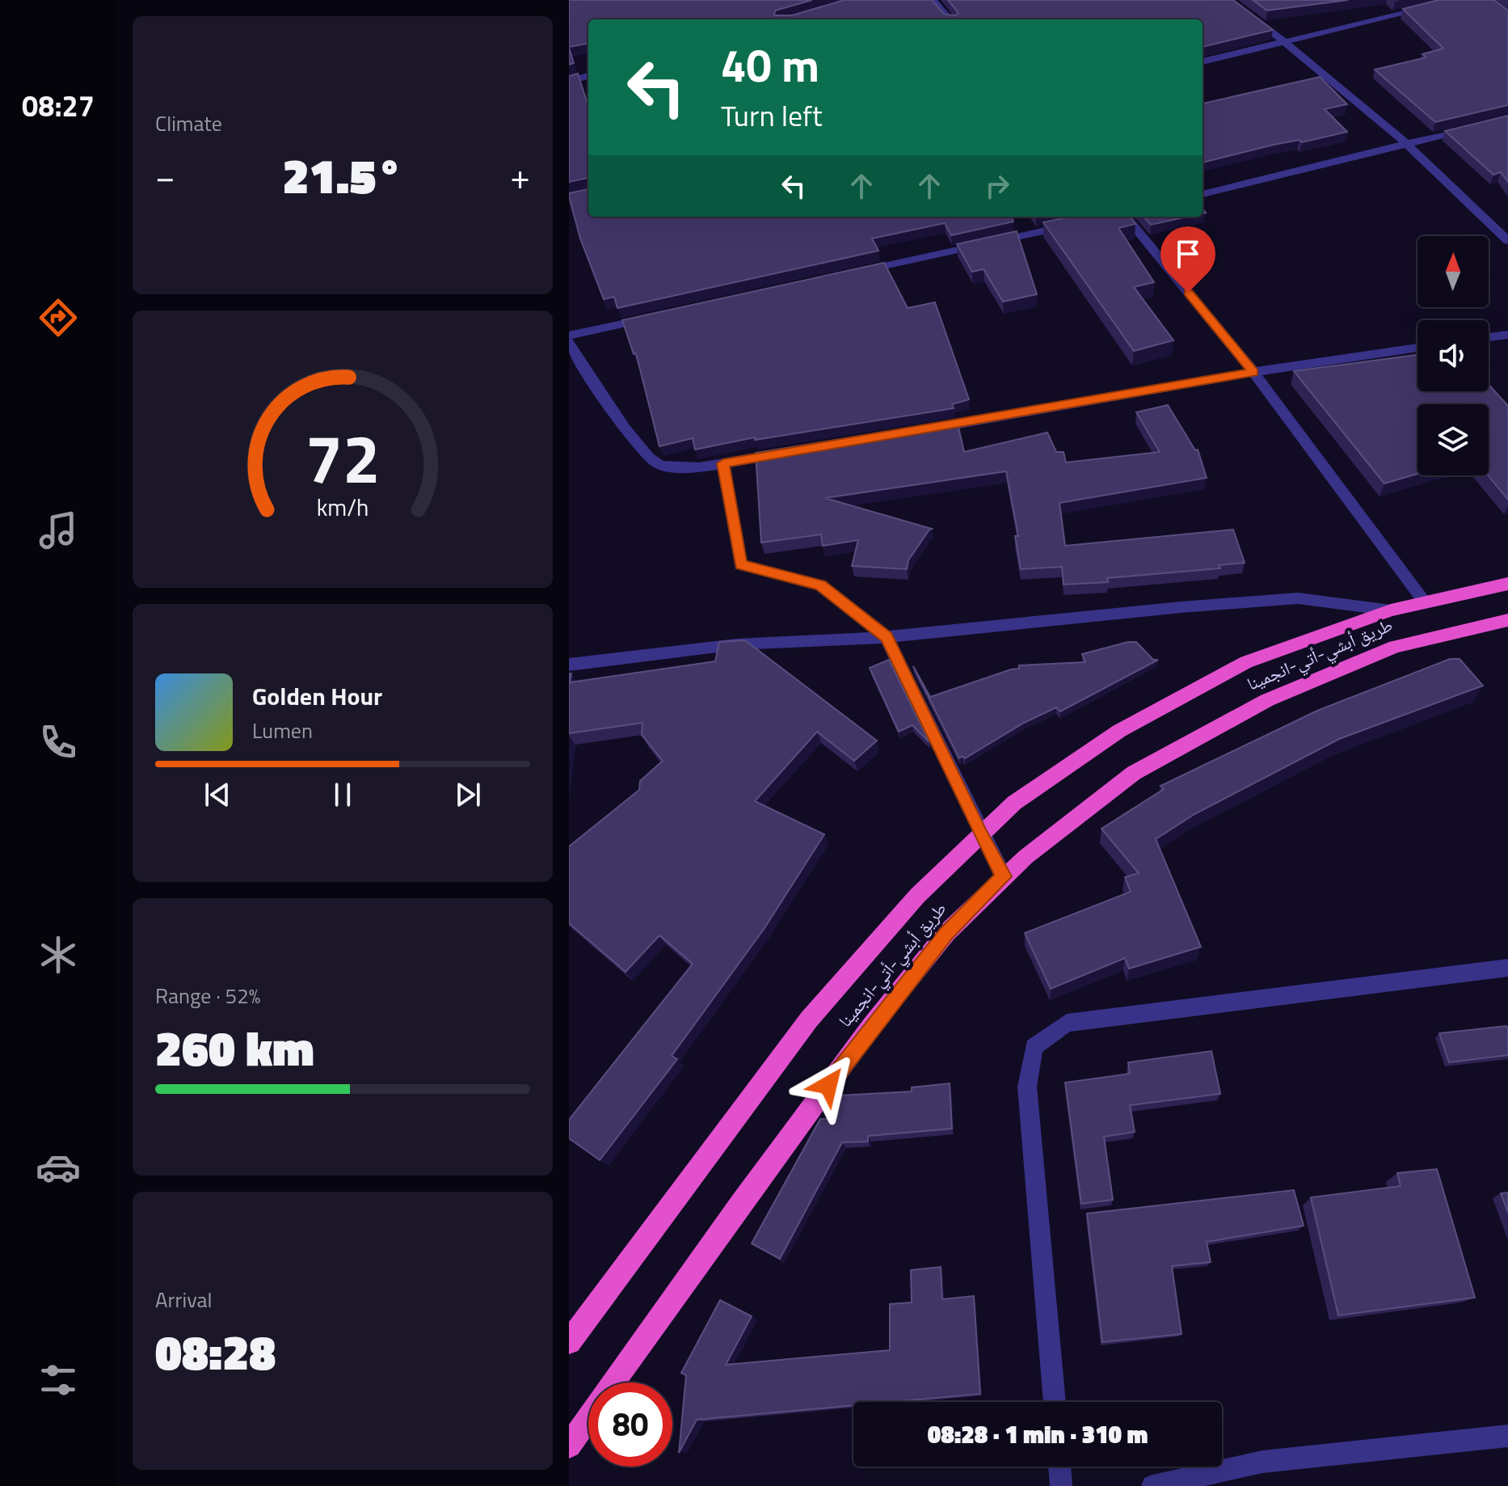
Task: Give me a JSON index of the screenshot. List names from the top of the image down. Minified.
{"streets":{"highway":["طريق أبشي-أتي-انجمينا"]},"north":"top","page":{"tabs":"08:27","tile":["Climate",["Range · 52%","260 km"],["Arrival","08:28"]],"turn":["40 m","Turn left"],"heat":["−","21.5°","+"],"song":["Golden Hour","Lumen"],"limit":"80","trip":"08:28 · 1 min · 310 m","gauge":["72","km/h"]}}
